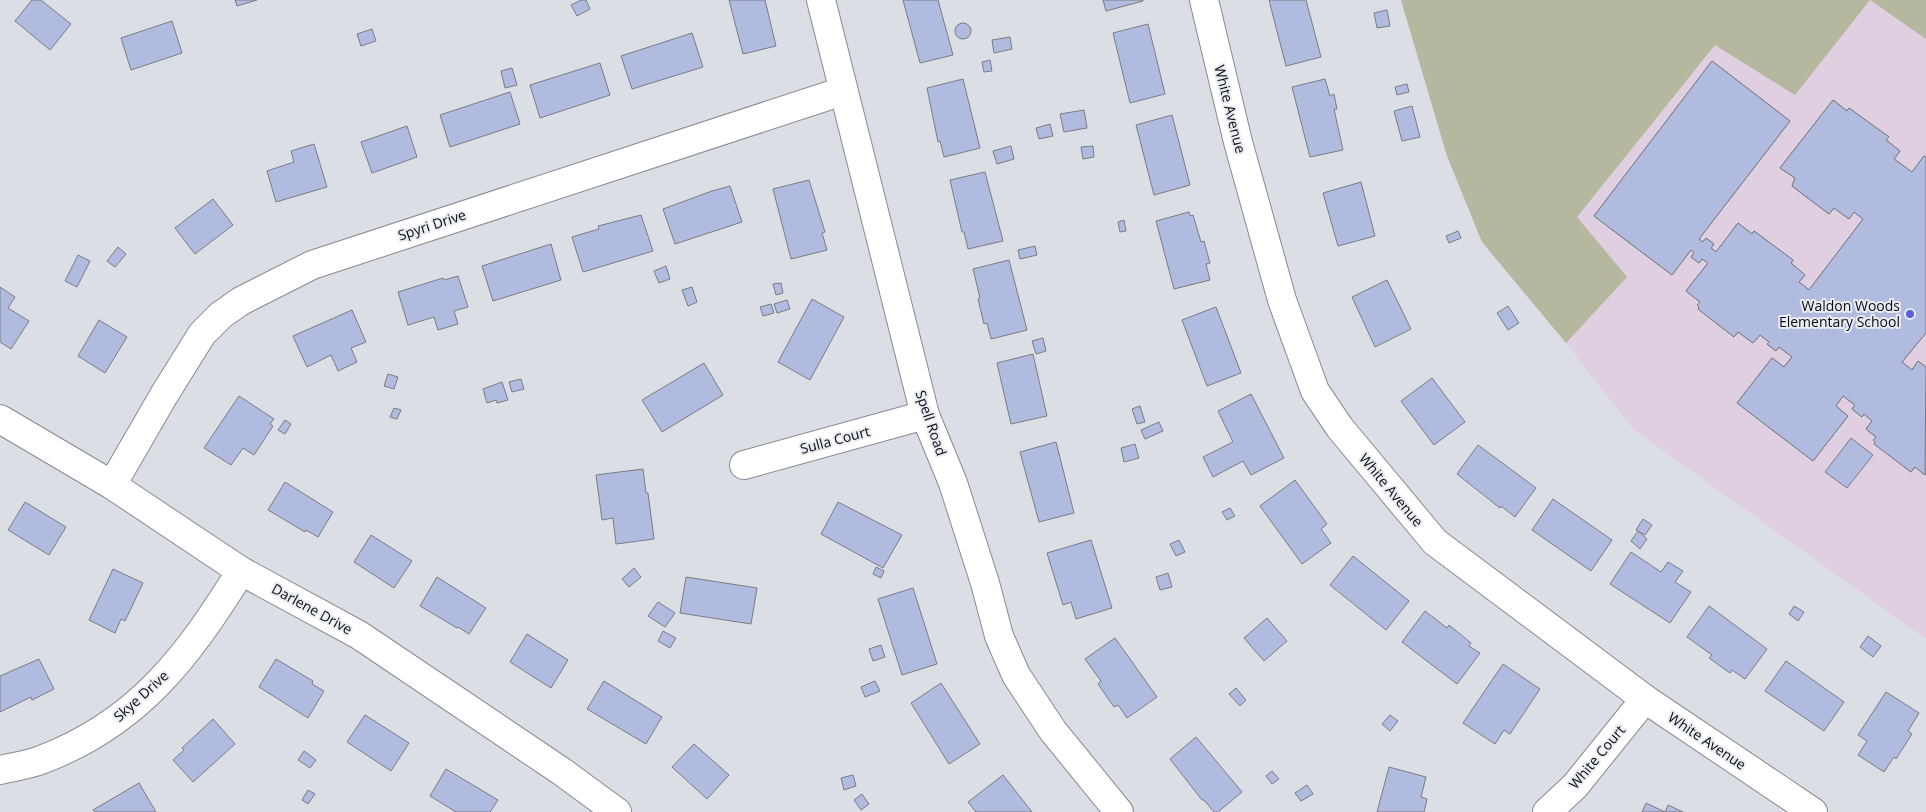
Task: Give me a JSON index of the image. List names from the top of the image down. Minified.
{"streets":{"street":["White Avenue","Spyri Drive","Spell Road","Sulla Court","Darlene Drive","Skye Drive","White Court"]},"crossings":[["White Avenue","White Court"],["Spyri Drive","Spell Road"],["Spyri Drive","Darlene Drive"],["Spell Road","Sulla Court"],["Darlene Drive","Skye Drive"]],"places":["Waldon Woods Elementary School"]}
